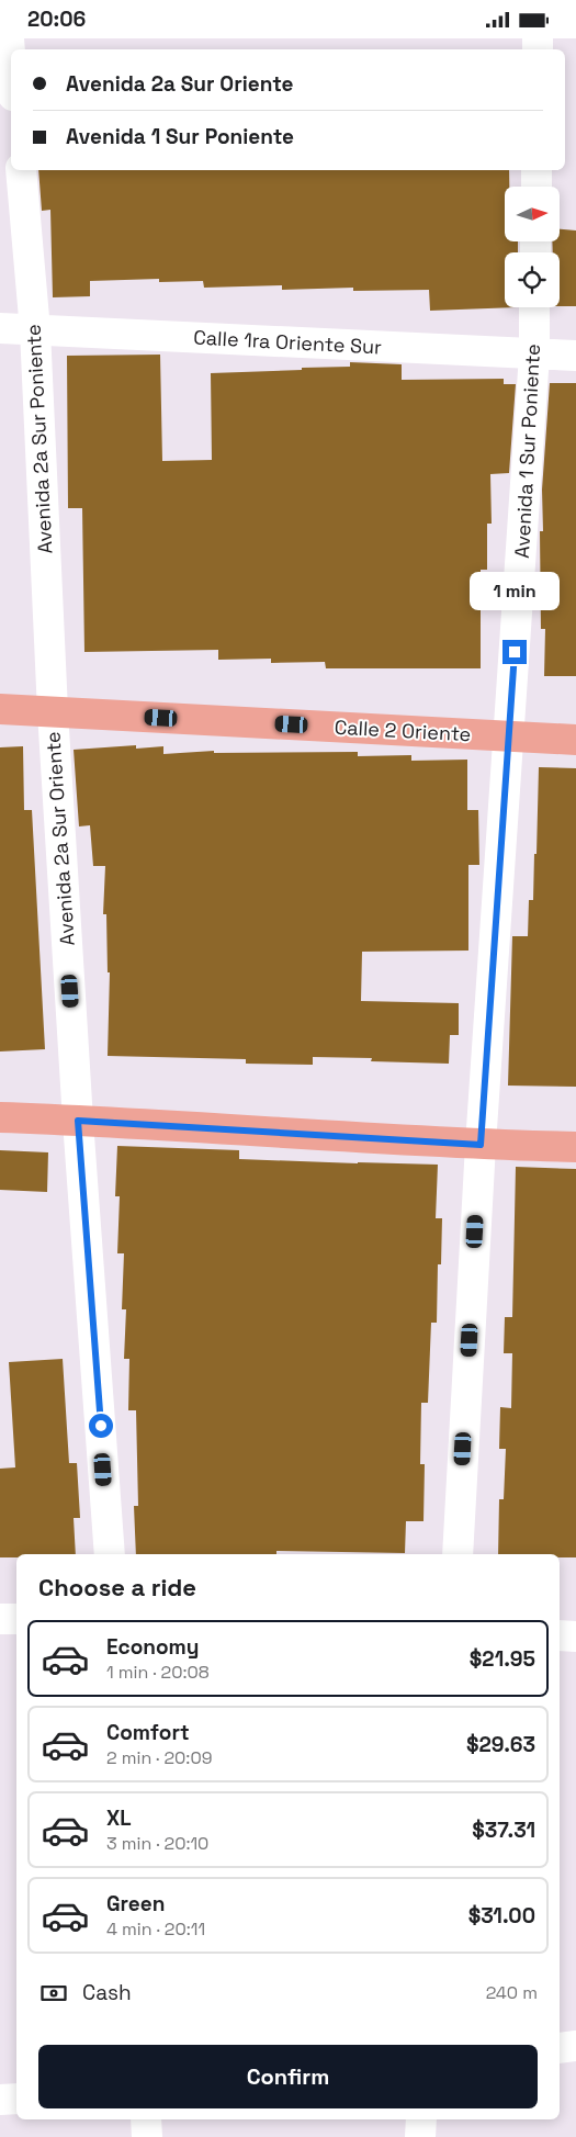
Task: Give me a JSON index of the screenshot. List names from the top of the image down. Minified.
{"streets":{"main road":["Calle 2 Oriente"],"street":["Calle 1ra Oriente Sur","Avenida 2a Sur Poniente","Avenida 1 Sur Poniente","Avenida 2a Sur Oriente"]},"crossings":[["Calle 1ra Oriente Sur","Avenida 2a Sur Poniente"],["Calle 1ra Oriente Sur","Avenida 1 Sur Poniente"],["Avenida 2a Sur Poniente","Calle 2 Oriente"],["Avenida 2a Sur Poniente","Avenida 2a Sur Oriente"],["Avenida 1 Sur Poniente","Calle 2 Oriente"],["Calle 2 Oriente","Avenida 2a Sur Oriente"]],"north":"right","page":{"status":"20:06","banner":["Avenida 2a Sur Oriente","Avenida 1 Sur Poniente"],"bubble":"1 min","heading":"Choose a ride","list":[{"name":"Economy","note":"1 min · 20:08","value":"$21.95"},{"name":"Comfort","note":"2 min · 20:09","value":"$29.63"},{"name":"XL","note":"3 min · 20:10","value":"$37.31"},{"name":"Green","note":"4 min · 20:11","value":"$31.00"}],"pay":["Cash","240 m"],"buttons":"Confirm"}}
